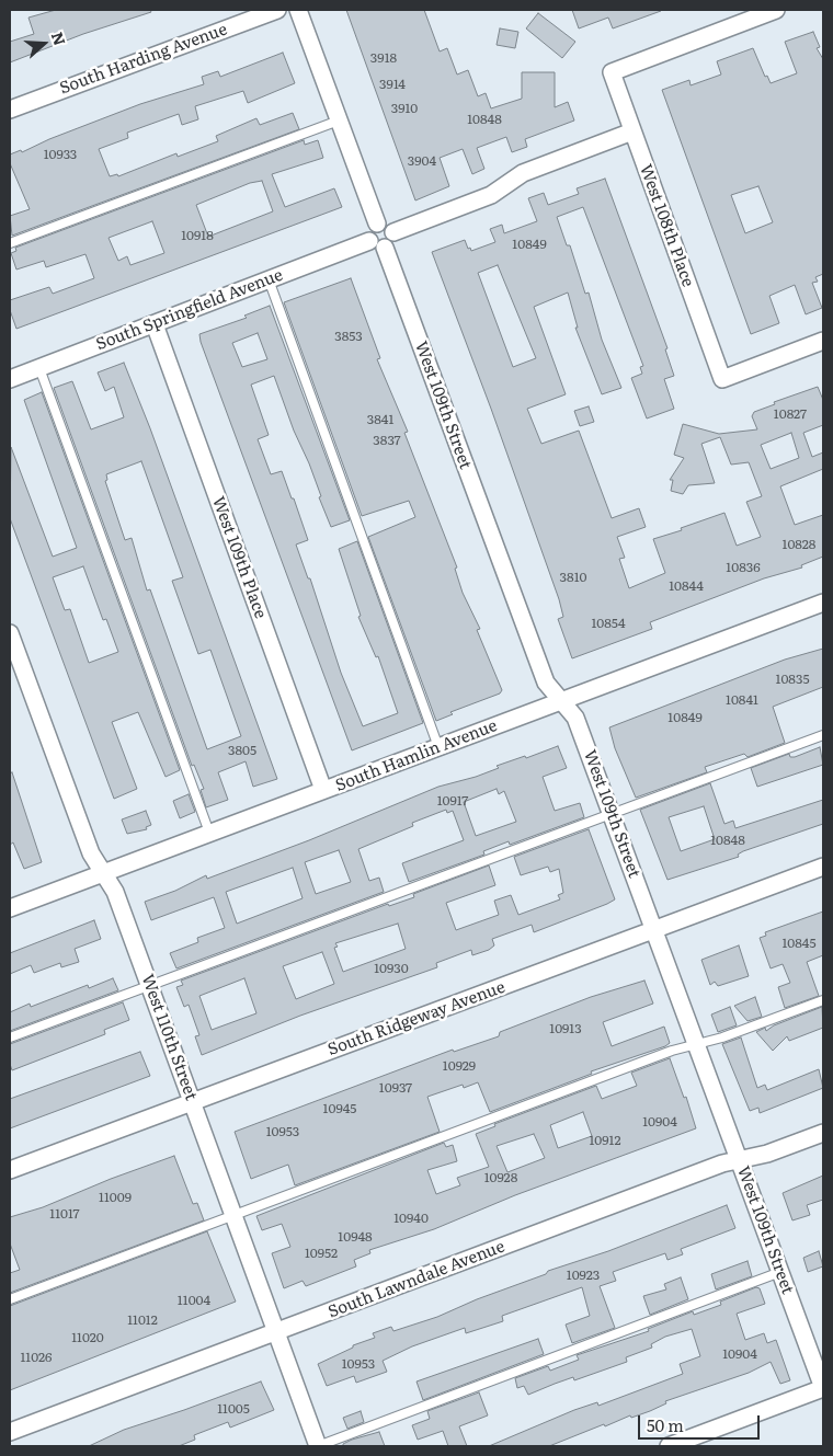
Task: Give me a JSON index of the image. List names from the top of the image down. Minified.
{"streets":{"street":["South Harding Avenue","West 108th Place","South Springfield Avenue","West 109th Street","West 109th Place","South Hamlin Avenue","South Ridgeway Avenue","West 110th Street","South Lawndale Avenue"]},"crossings":[["South Springfield Avenue","West 109th Street"],["South Springfield Avenue","West 109th Place"],["West 109th Street","South Hamlin Avenue"],["West 109th Street","South Ridgeway Avenue"],["West 109th Street","South Lawndale Avenue"],["West 109th Place","South Hamlin Avenue"],["South Hamlin Avenue","West 110th Street"],["South Ridgeway Avenue","West 110th Street"],["West 110th Street","South Lawndale Avenue"]],"house_numbers":["3918","3914","3910","10848","10933","3904","10918","10849","3853","10827","3841","3837","10828","10836","3810","10844","10854","10835","10841","10849","3805","10917","10848","10845","10930","10913","10929","10937","10945","10904","10953","10912","10928","11009","11017","10940","10948","10952","10923","11004","11012","11020","10904","11026","10953","11005"],"scale_bar":"50 m","north":"right"}
